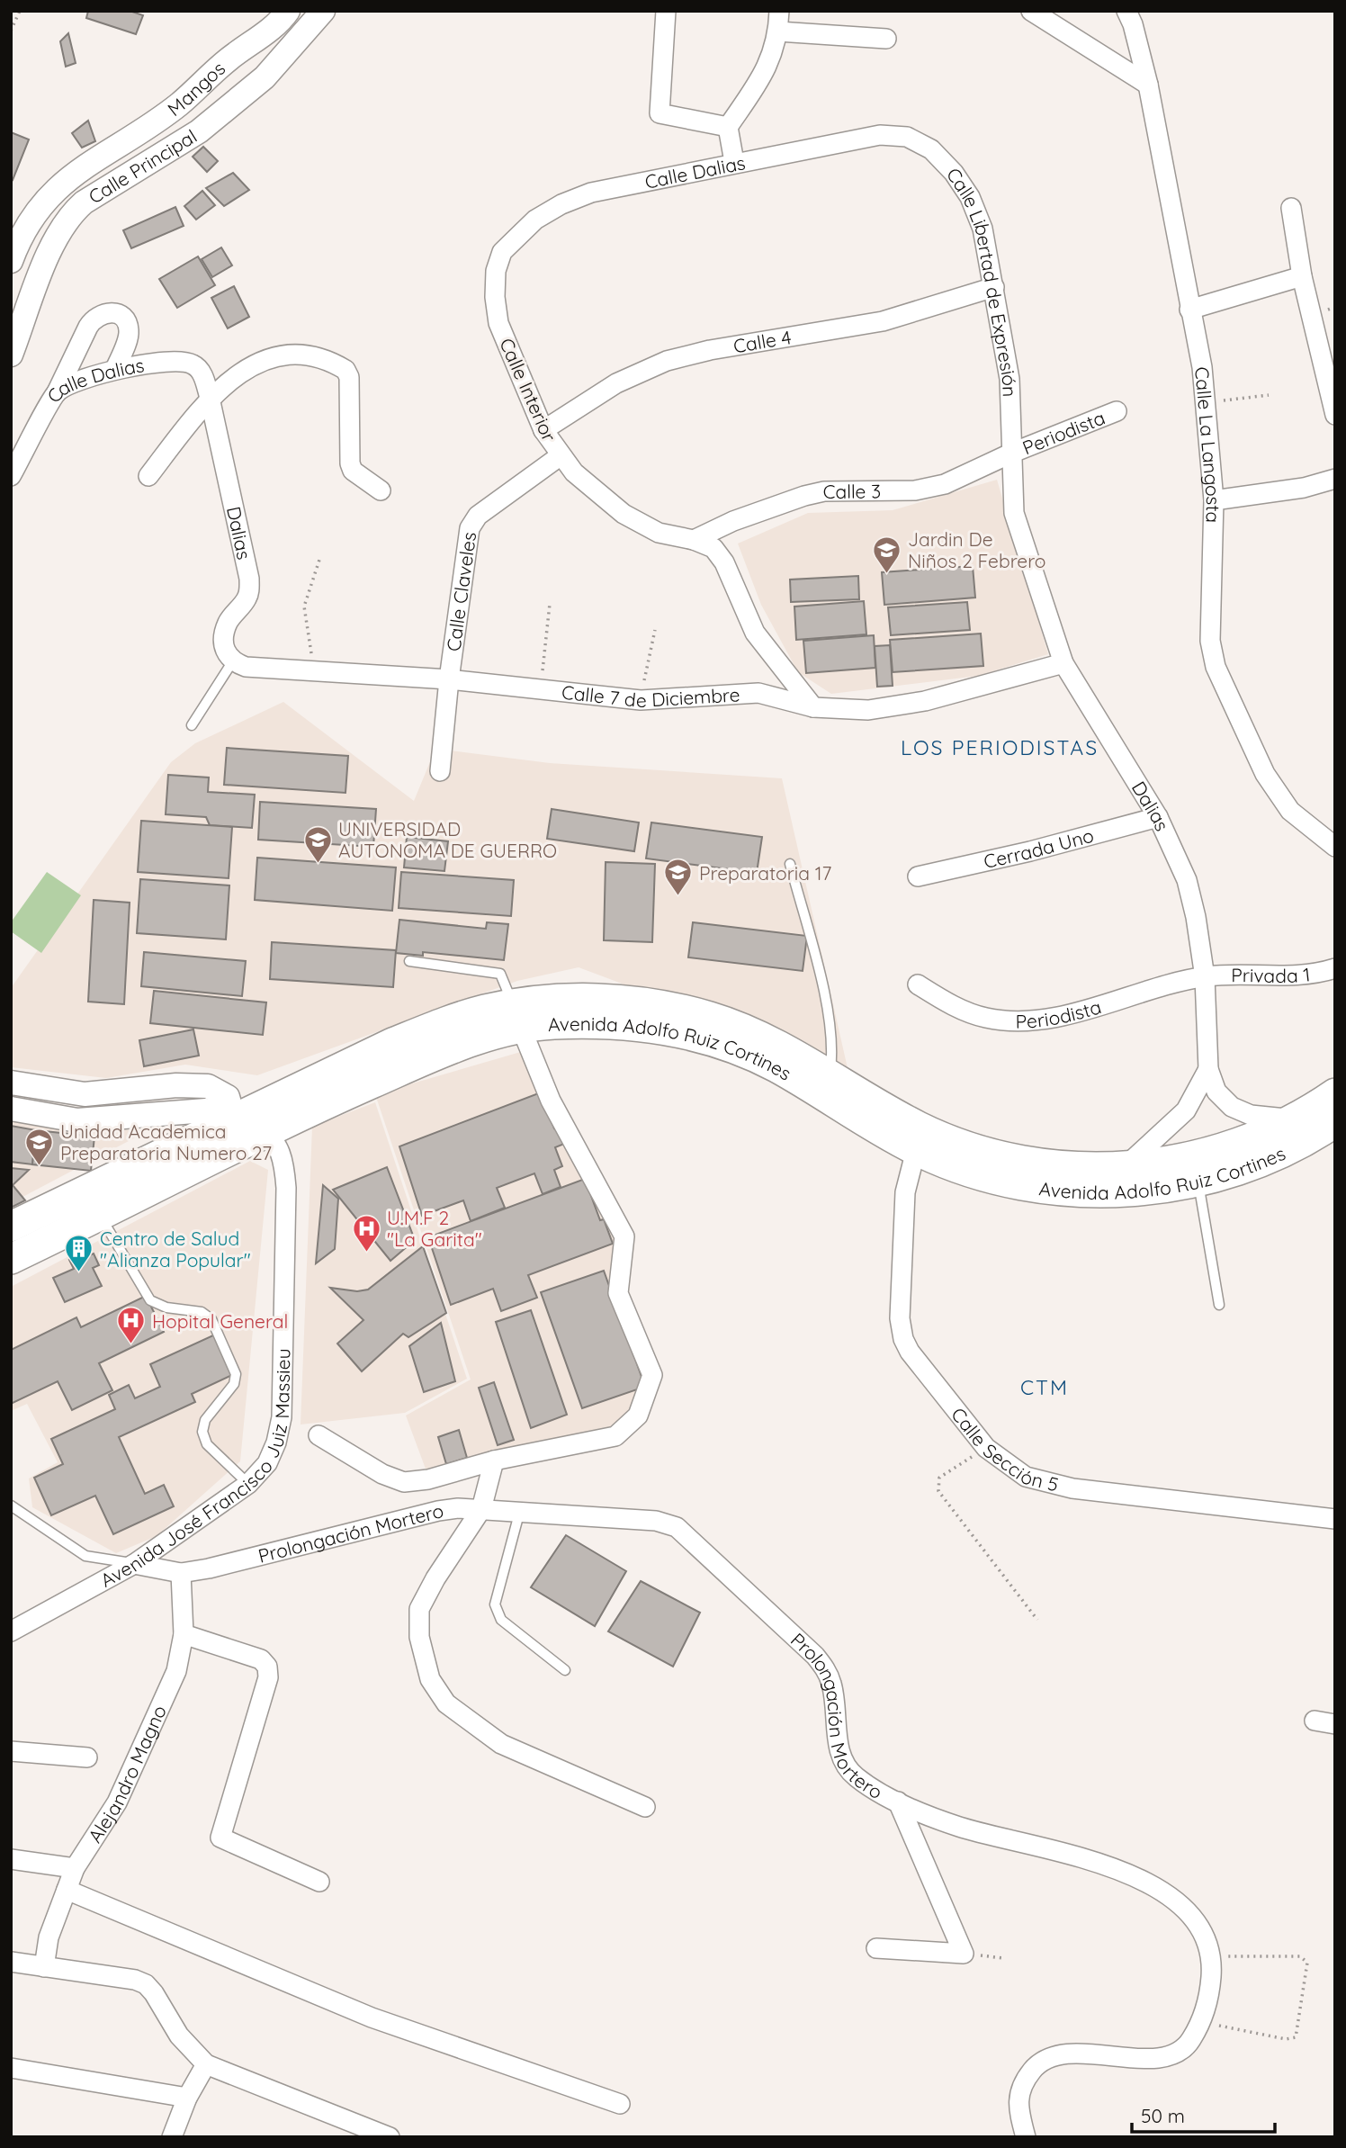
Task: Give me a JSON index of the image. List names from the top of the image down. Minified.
{"streets":{"main road":["Avenida Adolfo Ruiz Cortines"],"street":["Mangos","Calle Principal","Calle Dalias","Calle Libertad de Expresión","Calle 4","Calle Interior","Periodista","Calle La Langosta","Calle 3","Dalias","Calle Claveles","Calle 7 de Diciembre","Cerrada Uno","Privada 1","Calle Sección 5","Avenida José Francisco Juiz Massieu","Prolongación Mortero","Alejandro Magno"]},"crossings":[["Mangos","Calle Principal"],["Calle Dalias","Calle Libertad de Expresión"],["Calle Dalias","Calle Interior"],["Calle Dalias","Dalias"],["Calle Libertad de Expresión","Calle 4"],["Calle Libertad de Expresión","Periodista"],["Calle Libertad de Expresión","Calle 3"],["Calle Libertad de Expresión","Dalias"],["Calle 4","Calle Interior"],["Calle Interior","Calle 3"],["Calle Interior","Calle Claveles"],["Calle Interior","Calle 7 de Diciembre"],["Periodista","Calle 3"],["Periodista","Dalias"],["Periodista","Privada 1"],["Calle 3","Dalias"],["Dalias","Calle 7 de Diciembre"],["Dalias","Cerrada Uno"],["Dalias","Privada 1"],["Dalias","Avenida Adolfo Ruiz Cortines"],["Calle Claveles","Calle 7 de Diciembre"],["Avenida Adolfo Ruiz Cortines","Calle Sección 5"],["Avenida Adolfo Ruiz Cortines","Avenida José Francisco Juiz Massieu"],["Avenida José Francisco Juiz Massieu","Prolongación Mortero"],["Prolongación Mortero","Alejandro Magno"]],"districts":["LOS PERIODISTAS","CTM"],"places":{"school or university":["Jardin De Niños 2 Febrero","UNIVERSIDAD AUTONOMA DE GUERRO","Preparatoria 17","Unidad Academica Preparatoria Numero 27"],"hospital":["U.M.F 2 \"La Garita\"","Hopital General"],"building":["Centro de Salud \"Alianza Popular\""]},"scale_bar":"50 m"}
